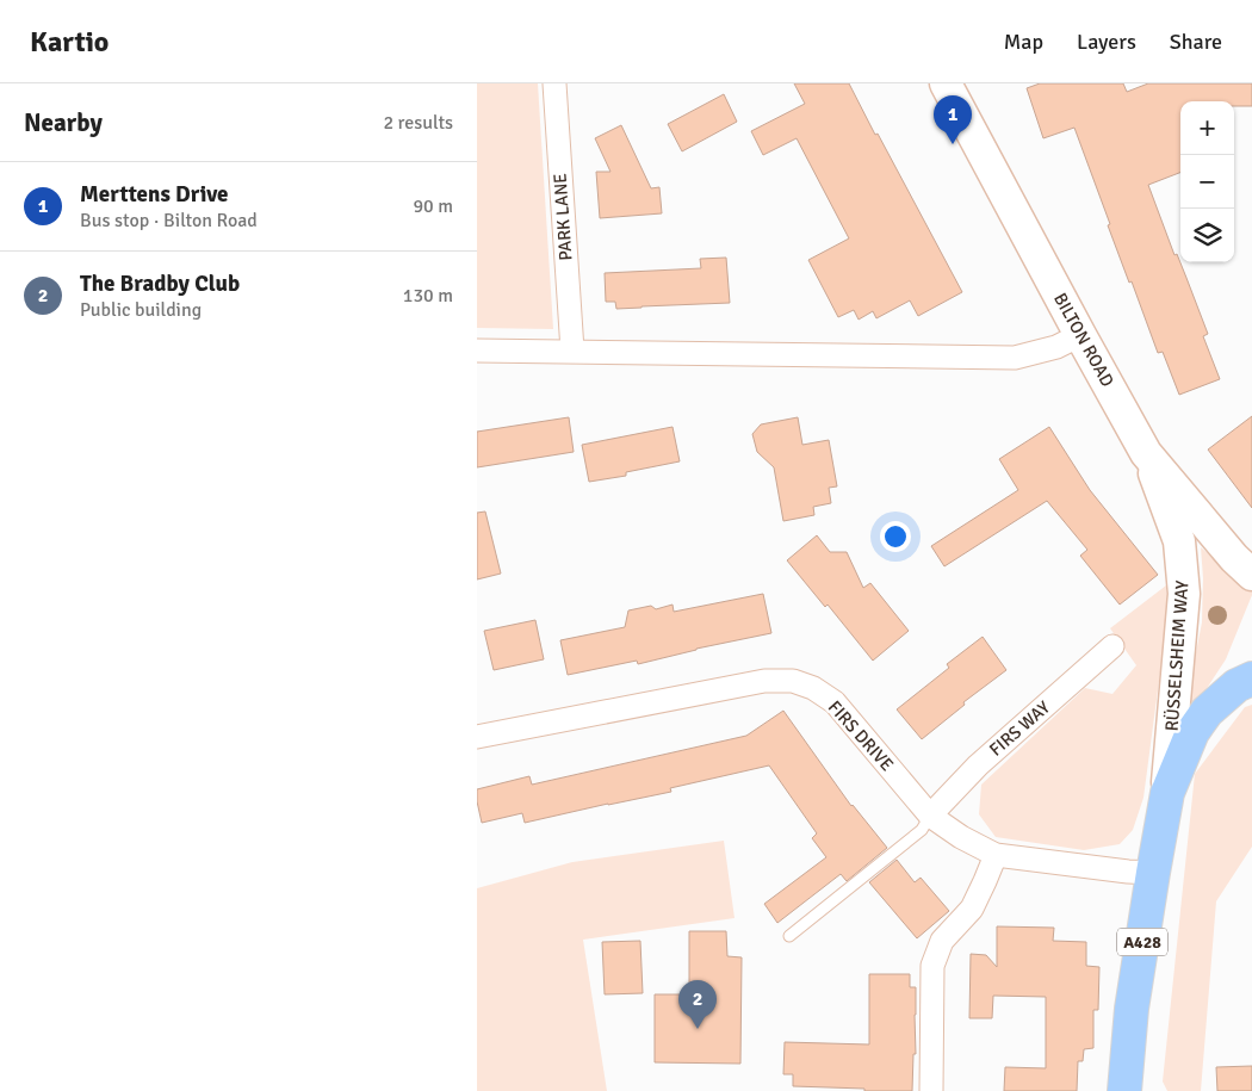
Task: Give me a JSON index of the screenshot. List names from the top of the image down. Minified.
{"streets":{"highway":["RÜSSELSHEIM WAY","A428"],"main road":["BILTON ROAD"],"street":["PARK LANE","FIRS WAY","FIRS DRIVE"]},"crossings":[["BILTON ROAD","RÜSSELSHEIM WAY"],["RÜSSELSHEIM WAY","FIRS DRIVE"],["FIRS WAY","FIRS DRIVE"]],"page":{"header":"Kartio","nav":["Map","Layers","Share"],"heading":["Nearby","2 results"],"pins":["1","2"],"map_buttons":["+","−"],"list":[{"mark":"1","name":"Merttens Drive","note":"Bus stop · Bilton Road","value":"90 m"},{"mark":"2","name":"The Bradby Club","note":"Public building","value":"130 m"}]}}
